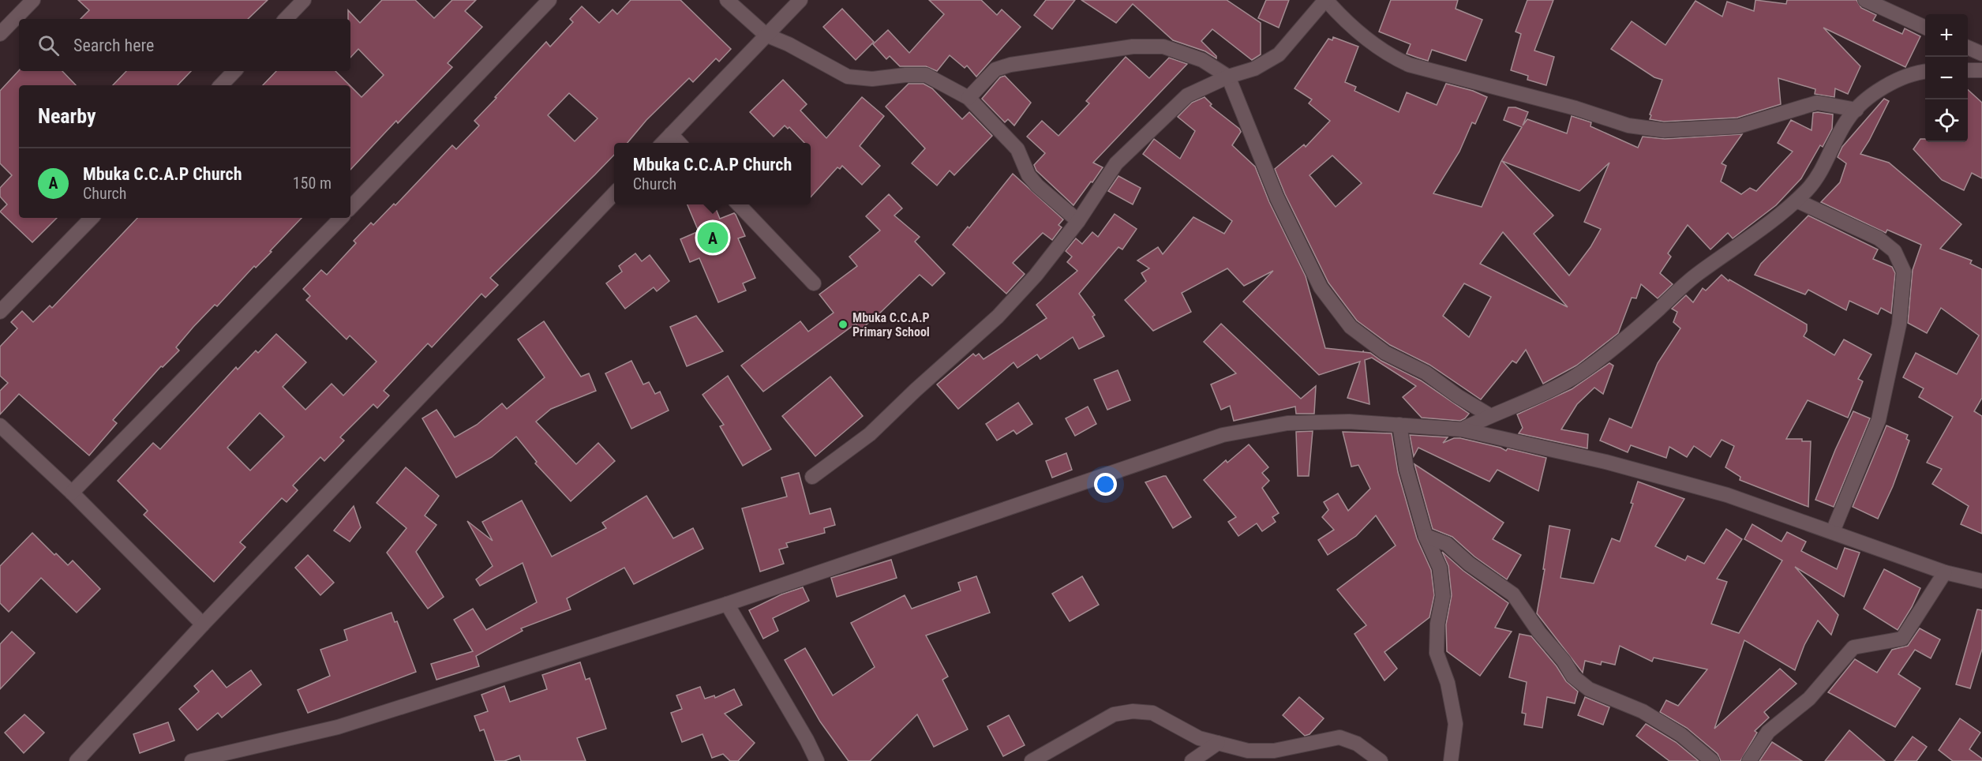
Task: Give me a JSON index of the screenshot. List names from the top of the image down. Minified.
{"places":["Mbuka C.C.A.P Primary School"],"page":{"map_buttons":["+","−"],"search":"Search here","heading":"Nearby","popup":["Mbuka C.C.A.P Church","Church"],"list":[{"mark":"A","name":"Mbuka C.C.A.P Church","note":"Church","value":"150 m"}],"pins":"A"}}
